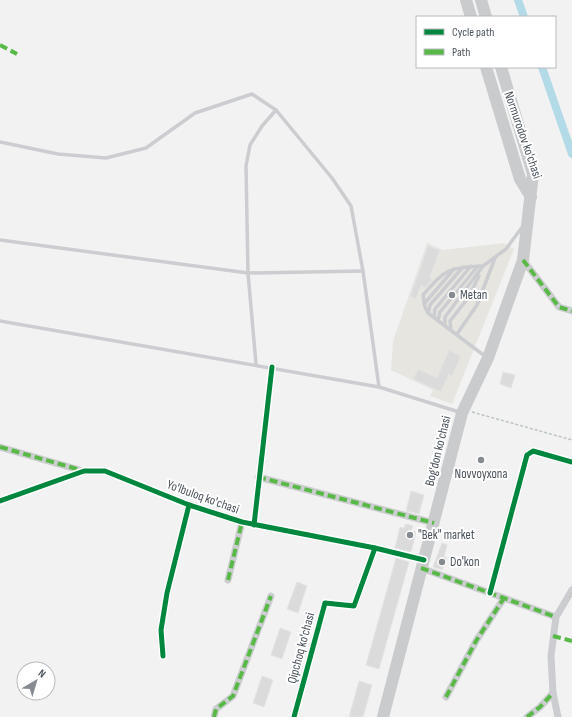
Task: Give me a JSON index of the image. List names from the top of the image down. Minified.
{"streets":{"main road":["Normurodov ko'chasi","Bog'don ko'chasi"],"street":["Yo'lbuloq ko'chasi","Qipchoq ko'chasi"]},"crossings":[["Normurodov ko'chasi","Bog'don ko'chasi"],["Bog'don ko'chasi","Yo'lbuloq ko'chasi"],["Yo'lbuloq ko'chasi","Qipchoq ko'chasi"]],"places":["Metan","Novvoyxona","\"Bek\" market","Do'kon"],"legend":["Cycle path","Path"],"north":"top right"}
